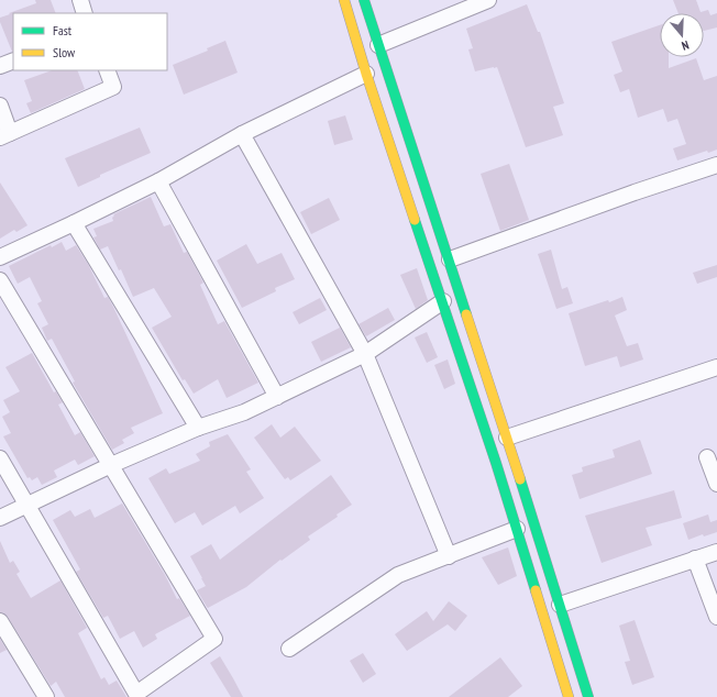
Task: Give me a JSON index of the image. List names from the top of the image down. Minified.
{"legend":["Fast","Slow"],"north":"bottom"}
